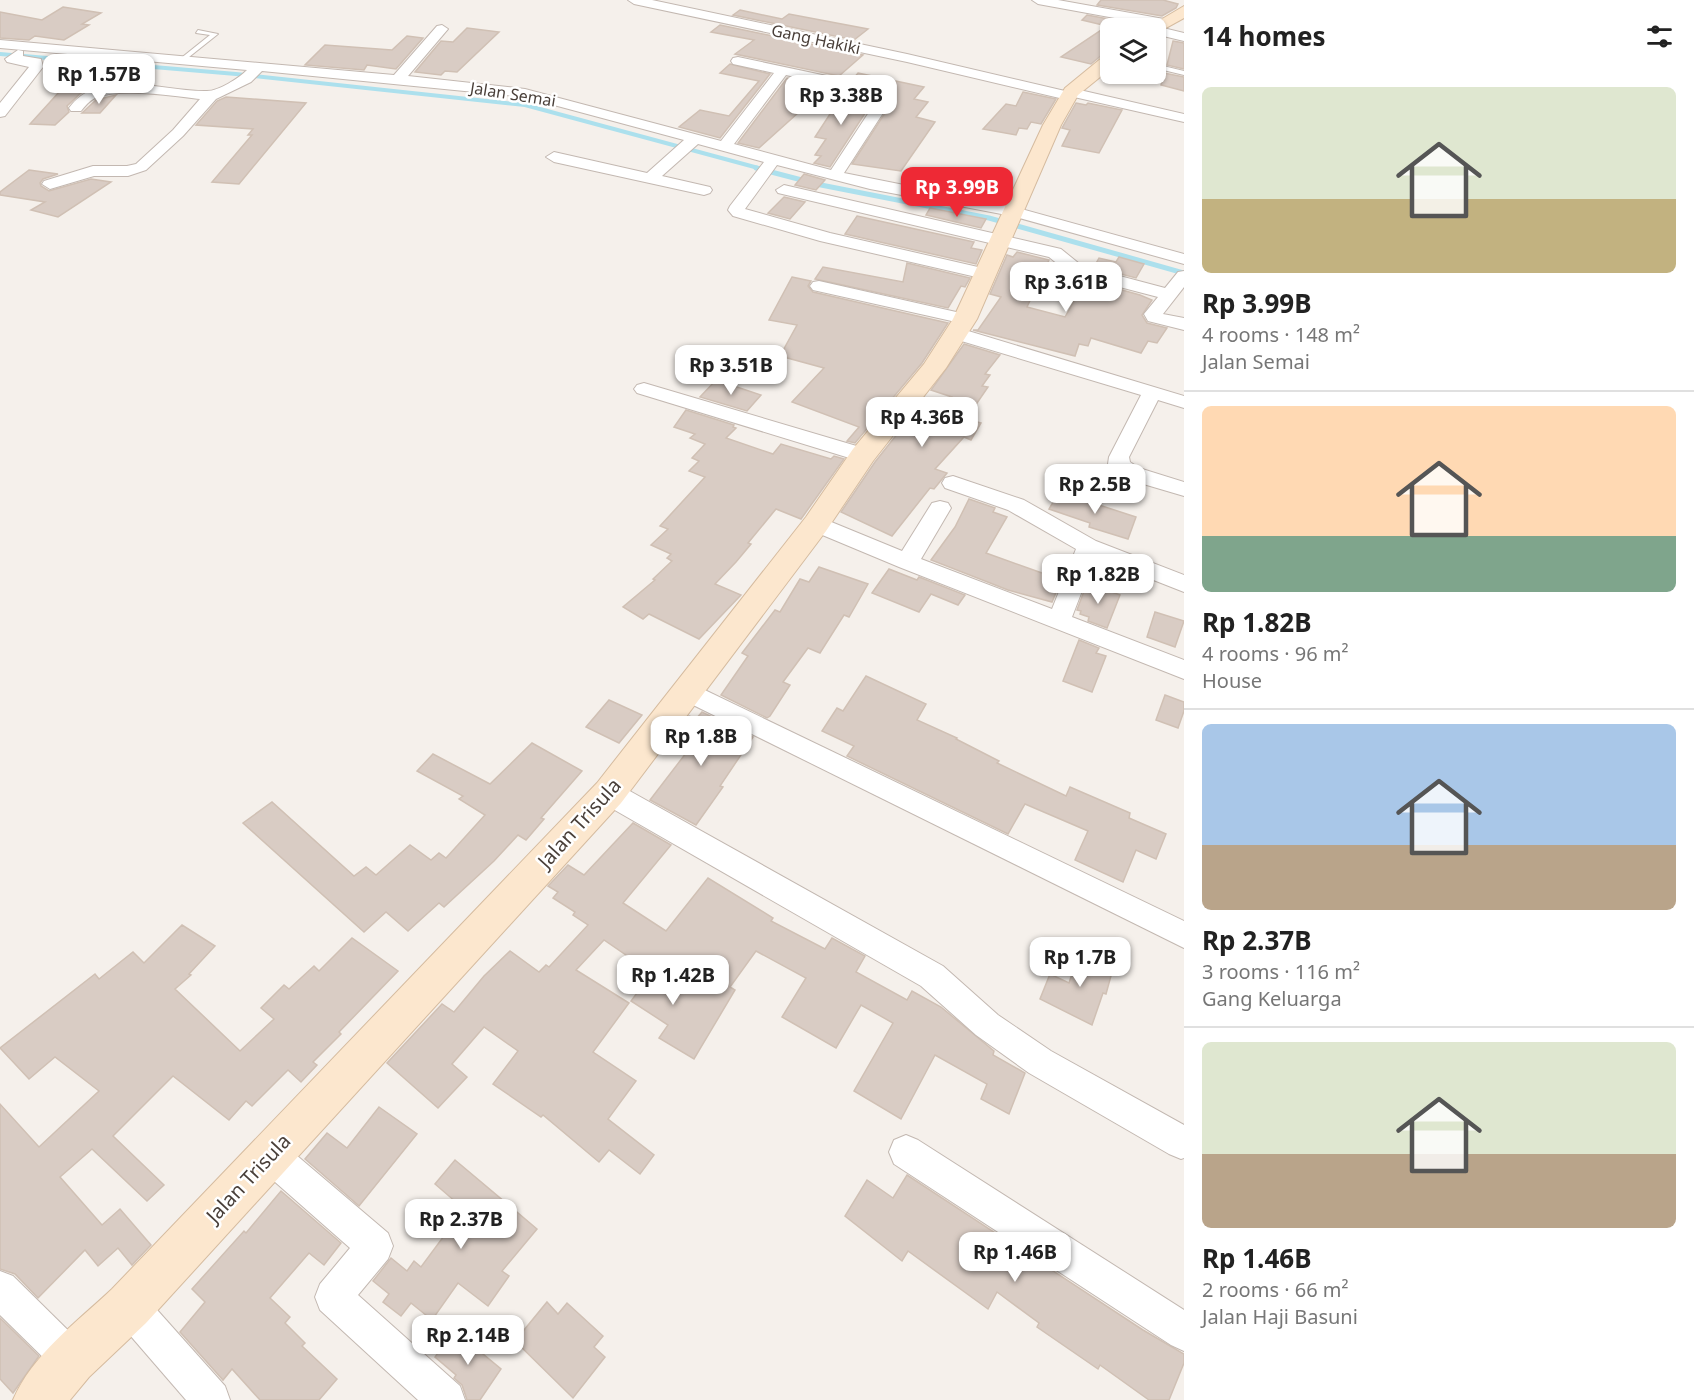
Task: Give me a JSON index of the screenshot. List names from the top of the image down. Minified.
{"streets":{"street":["Gang Hakiki","Jalan Semai","Jalan Trisula"]},"crossings":[["Gang Hakiki","Jalan Trisula"],["Jalan Semai","Jalan Trisula"]],"page":{"heading":"14 homes","price":["Rp 1.57B","Rp 3.38B","Rp 3.99B","Rp 3.61B","Rp 3.51B","Rp 4.36B","Rp 2.5B","Rp 1.82B","Rp 1.8B","Rp 1.7B","Rp 1.42B","Rp 2.37B","Rp 1.46B","Rp 2.14B"],"list":[{"name":"Rp 3.99B","note":"4 rooms · 148 m² · Jalan Semai"},{"name":"Rp 1.82B","note":"4 rooms · 96 m² · House"},{"name":"Rp 2.37B","note":"3 rooms · 116 m² · Gang Keluarga"},{"name":"Rp 1.46B","note":"2 rooms · 66 m² · Jalan Haji Basuni"}]}}
